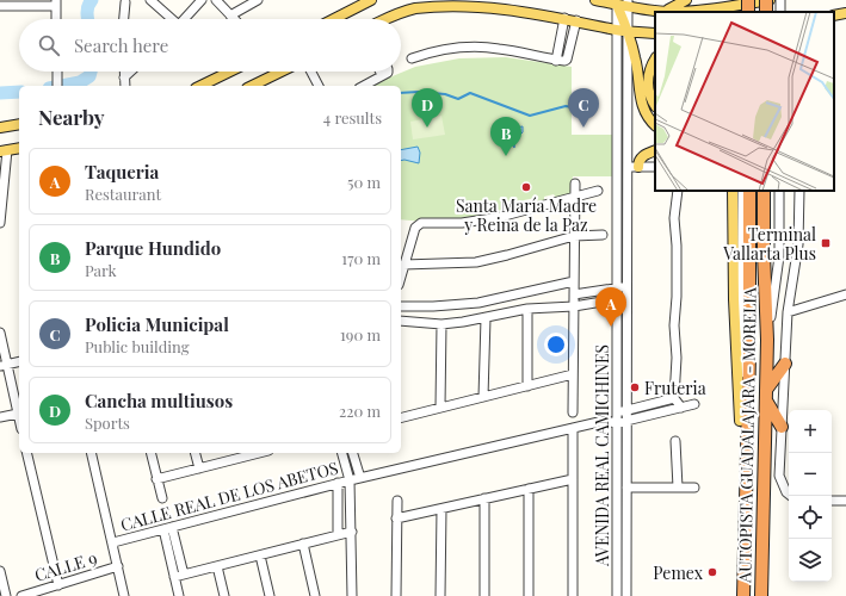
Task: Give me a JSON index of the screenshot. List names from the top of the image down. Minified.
{"streets":{"highway":["AUTOPISTA GUADALAJARA - MORELIA"],"street":["AVENIDA REAL CAMICHINES","CALLE REAL DE LOS ABETOS","CALLE 9"]},"crossings":[["AVENIDA REAL CAMICHINES","CALLE REAL DE LOS ABETOS"]],"places":{"other":["Santa María Madre y Reina de la Paz","Fruteria","Pemex"],"transit":["Terminal Vallarta Plus"]},"page":{"search":"Search here","heading":["Nearby","4 results"],"pins":["C","D","B","A"],"list":[{"mark":"A","name":"Taqueria","note":"Restaurant","value":"50 m"},{"mark":"B","name":"Parque Hundido","note":"Park","value":"170 m"},{"mark":"C","name":"Policia Municipal","note":"Public building","value":"190 m"},{"mark":"D","name":"Cancha multiusos","note":"Sports","value":"220 m"}],"map_buttons":["+","−"]}}
